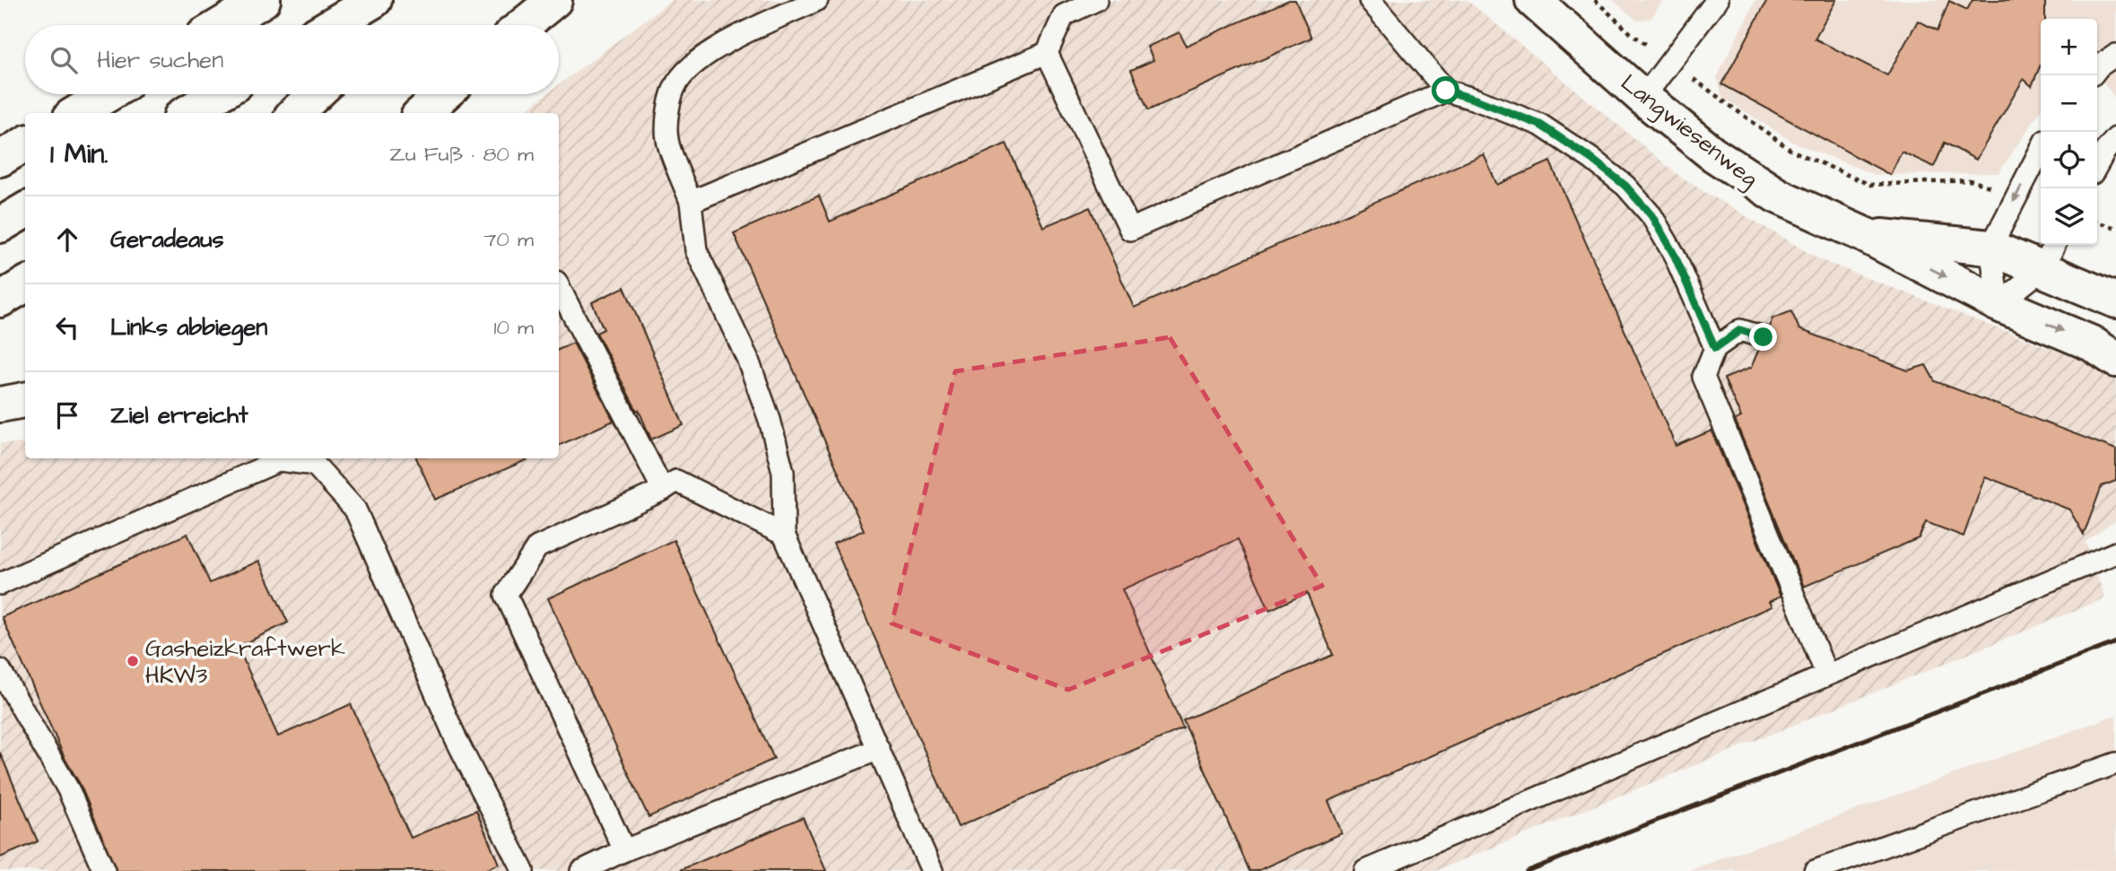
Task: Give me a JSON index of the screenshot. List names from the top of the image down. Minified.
{"streets":{"main road":["Langwiesenweg"]},"places":["Gasheizkraftwerk HKW3"],"page":{"map_buttons":["+","−"],"search":"Hier suchen","heading":["1 Min.","Zu Fuß · 80 m"],"list":[["Geradeaus","70 m"],["Links abbiegen","10 m"],"Ziel erreicht"]}}
